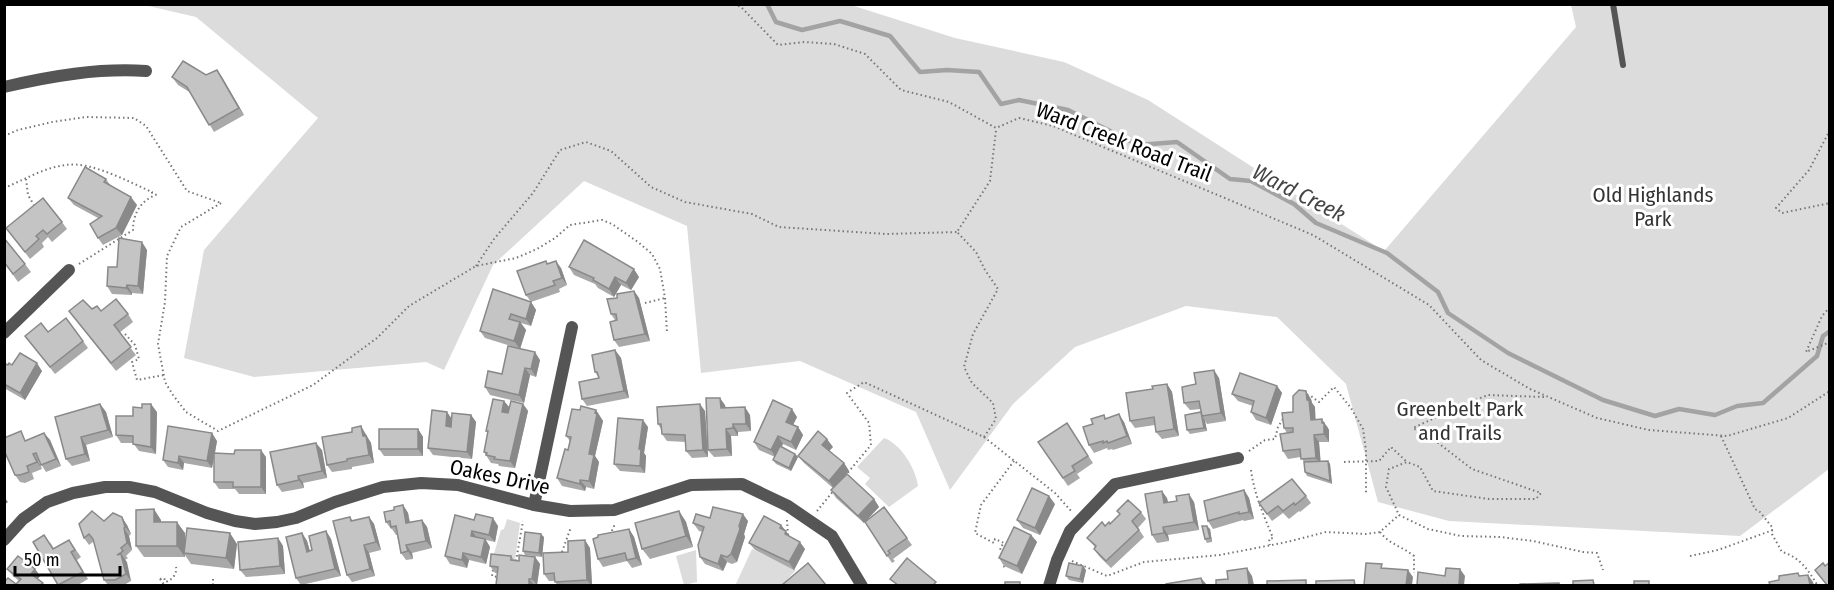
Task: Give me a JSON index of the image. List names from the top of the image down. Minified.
{"streets":{"street":["Oakes Drive"],"path":["Ward Creek Road Trail"]},"water":["Ward Creek"],"parks":["Old Highlands Park","Greenbelt Park and Trails"],"scale_bar":"50 m"}
